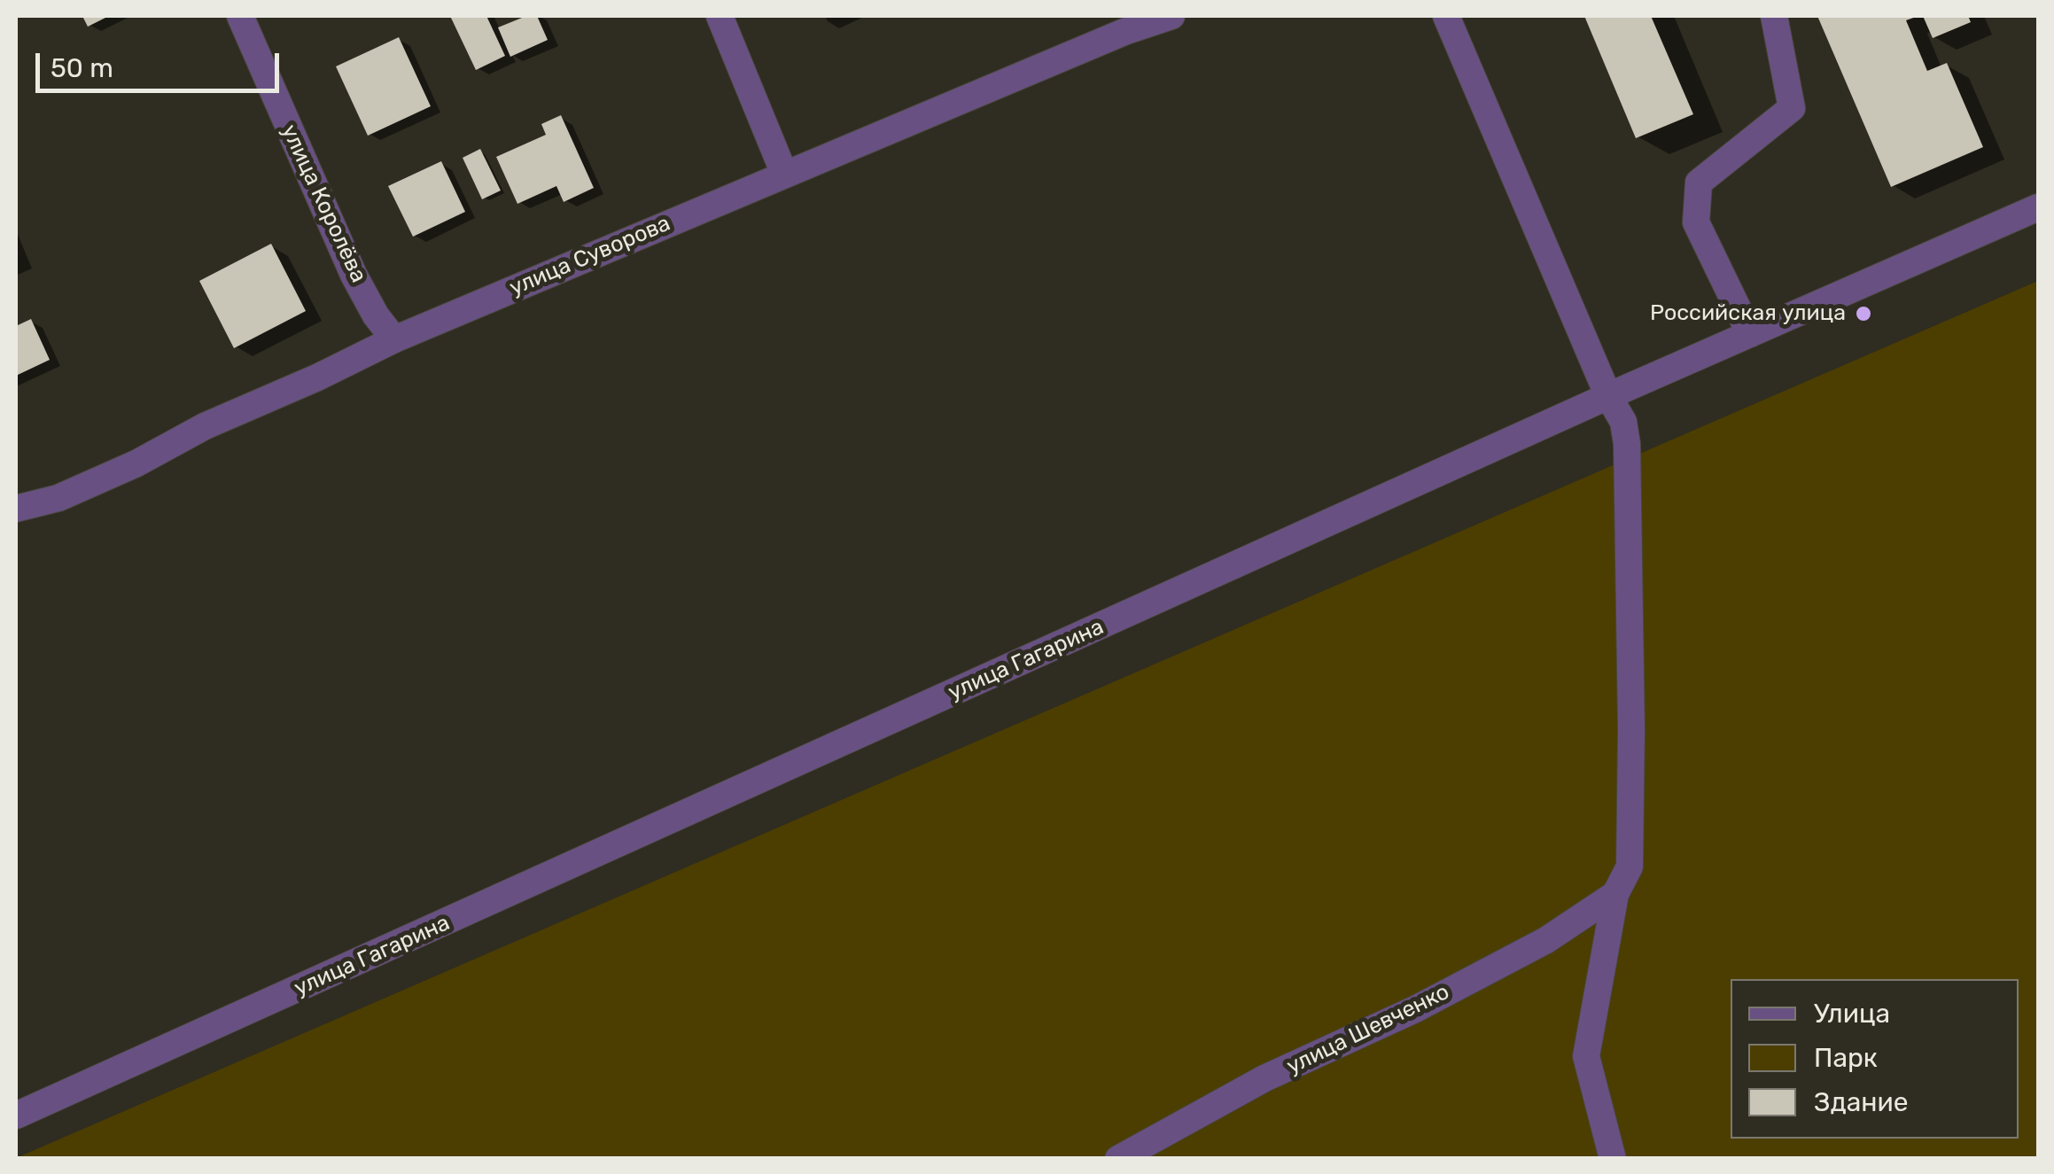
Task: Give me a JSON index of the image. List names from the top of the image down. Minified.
{"streets":{"street":["улица Королёва","улица Суворова","улица Гагарина","улица Шевченко"]},"crossings":[["улица Королёва","улица Суворова"]],"places":["Российская улица"],"legend":["Улица","Парк","Здание"],"scale_bar":"50 m"}
